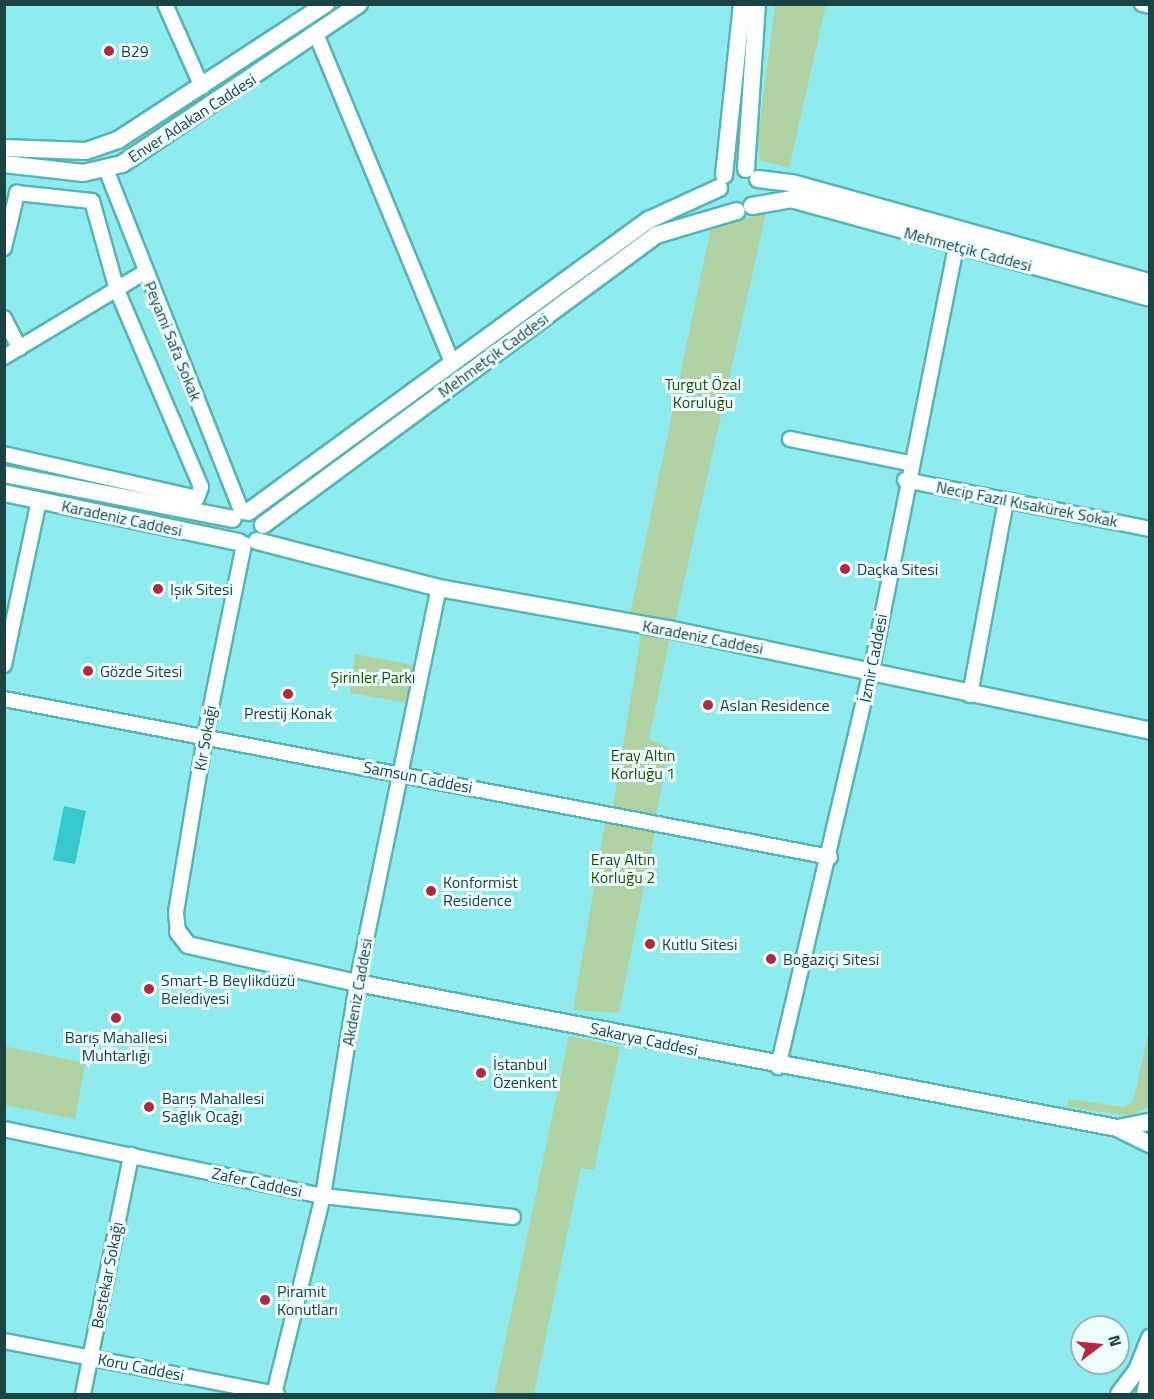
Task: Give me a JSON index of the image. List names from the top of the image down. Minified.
{"streets":{"main road":["Enver Adakan Caddesi","Mehmetçik Caddesi","Karadeniz Caddesi","Sakarya Caddesi"],"street":["Peyami Safa Sokak","Necip Fazıl Kısakürek Sokak","İzmir Caddesi","Kır Sokağı","Samsun Caddesi","Akdeniz Caddesi","Zafer Caddesi","Bestekar Sokağı","Koru Caddesi"]},"crossings":[["Enver Adakan Caddesi","Peyami Safa Sokak"],["Mehmetçik Caddesi","Peyami Safa Sokak"],["Mehmetçik Caddesi","Karadeniz Caddesi"],["Mehmetçik Caddesi","İzmir Caddesi"],["Mehmetçik Caddesi","Kır Sokağı"],["Peyami Safa Sokak","Karadeniz Caddesi"],["Necip Fazıl Kısakürek Sokak","İzmir Caddesi"],["Karadeniz Caddesi","İzmir Caddesi"],["Karadeniz Caddesi","Kır Sokağı"],["Karadeniz Caddesi","Akdeniz Caddesi"],["İzmir Caddesi","Samsun Caddesi"],["İzmir Caddesi","Sakarya Caddesi"],["Kır Sokağı","Samsun Caddesi"],["Kır Sokağı","Sakarya Caddesi"],["Samsun Caddesi","Akdeniz Caddesi"],["Akdeniz Caddesi","Sakarya Caddesi"],["Akdeniz Caddesi","Zafer Caddesi"],["Akdeniz Caddesi","Koru Caddesi"],["Zafer Caddesi","Bestekar Sokağı"],["Bestekar Sokağı","Koru Caddesi"]],"parks":["Turgut Özal Koruluğu","Şirinler Parkı","Eray Altın Korluğu 1","Eray Altın Korluğu 2"],"places":["B29","Daçka Sitesi","Işık Sitesi","Gözde Sitesi","Prestij Konak","Aslan Residence","Konformist Residence","Kutlu Sitesi","Boğaziçi Sitesi","Smart-B Beylikdüzü Belediyesi","Barış Mahallesi Muhtarlığı","İstanbul Özenkent","Barış Mahallesi Sağlık Ocağı","Piramit Konutları"],"north":"right"}
